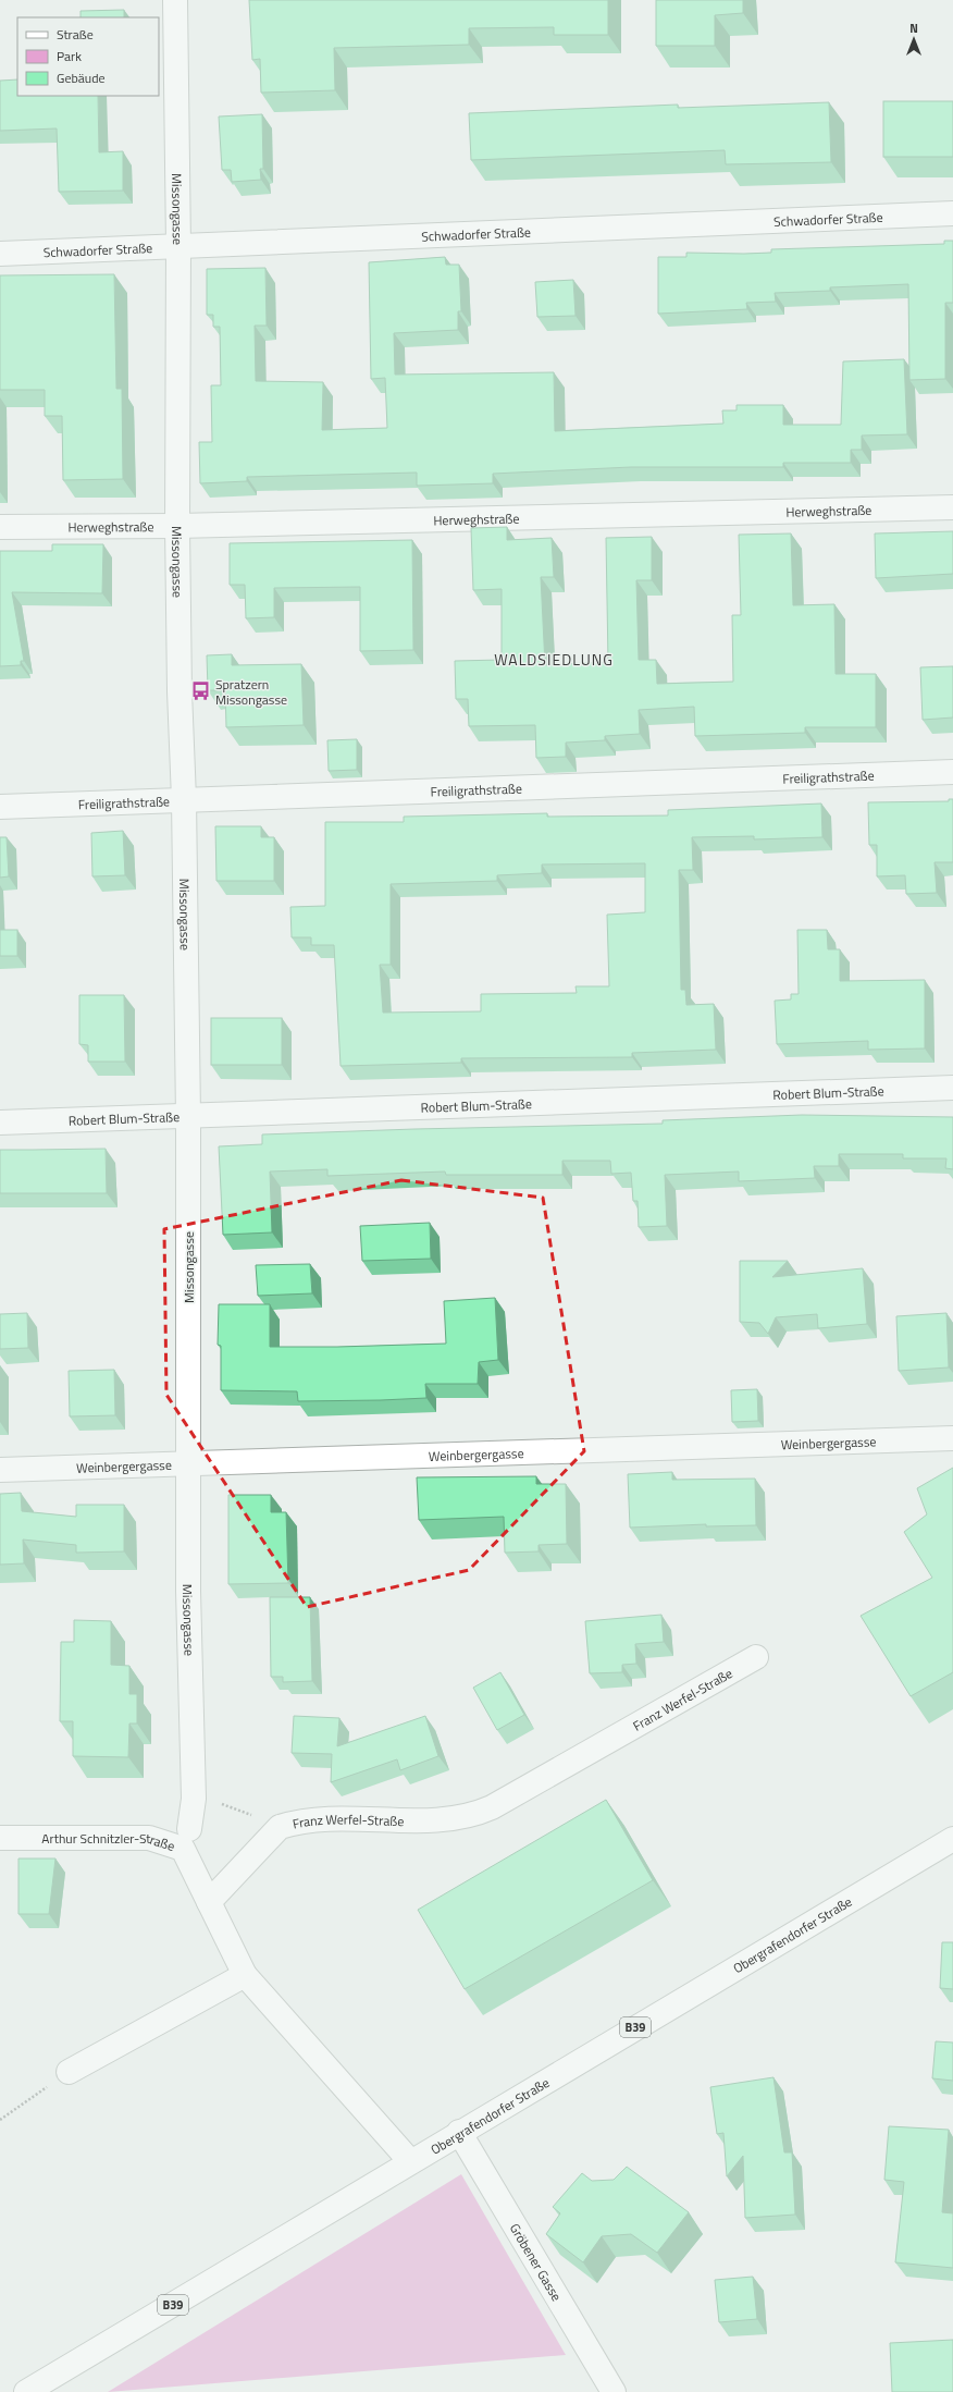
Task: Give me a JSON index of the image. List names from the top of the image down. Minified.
{"streets":{"street":["Missongasse","Schwadorfer Straße","Herweghstraße","Freiligrathstraße","Robert Blum-Straße","Weinbergergasse","Franz Werfel-Straße","Arthur Schnitzler-Straße","Obergrafendorfer Straße","B39","Gröbener Gasse"]},"crossings":[["Missongasse","Schwadorfer Straße"],["Missongasse","Herweghstraße"],["Missongasse","Freiligrathstraße"],["Missongasse","Robert Blum-Straße"],["Missongasse","Weinbergergasse"],["Franz Werfel-Straße","Arthur Schnitzler-Straße"],["Obergrafendorfer Straße","Gröbener Gasse"]],"districts":["WALDSIEDLUNG"],"places":{"bus stop":["Spratzern Missongasse"]},"legend":["Straße","Park","Gebäude"],"north":"top"}
